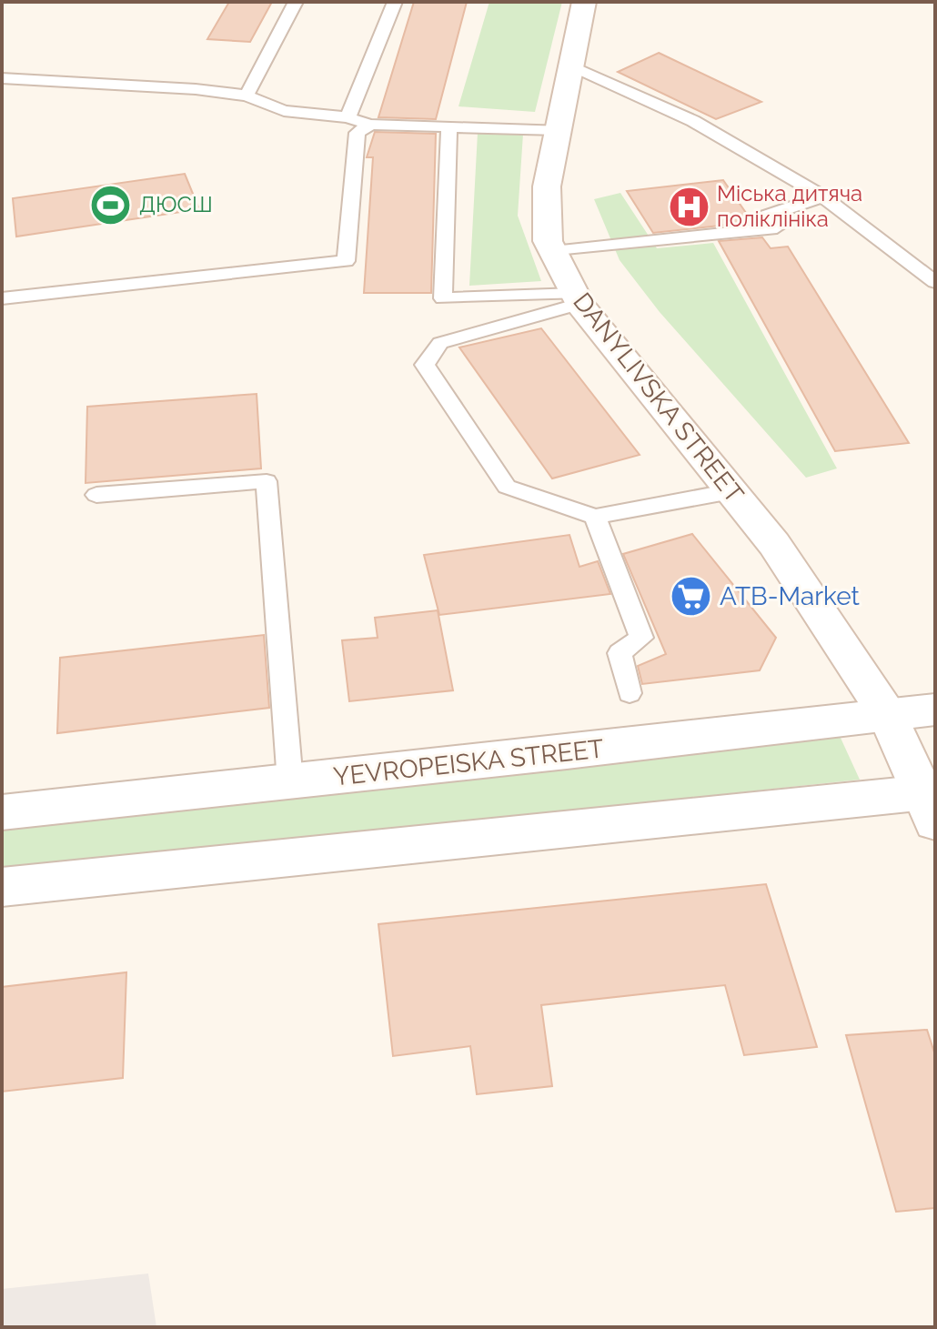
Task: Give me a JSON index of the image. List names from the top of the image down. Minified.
{"streets":{"main road":["DANYLIVSKA STREET","YEVROPEISKA STREET"]},"crossings":[["DANYLIVSKA STREET","YEVROPEISKA STREET"]],"places":{"sports":["ДЮСШ"],"hospital":["Міська дитяча поліклініка"],"supermarket":["ATB-Market"]}}
